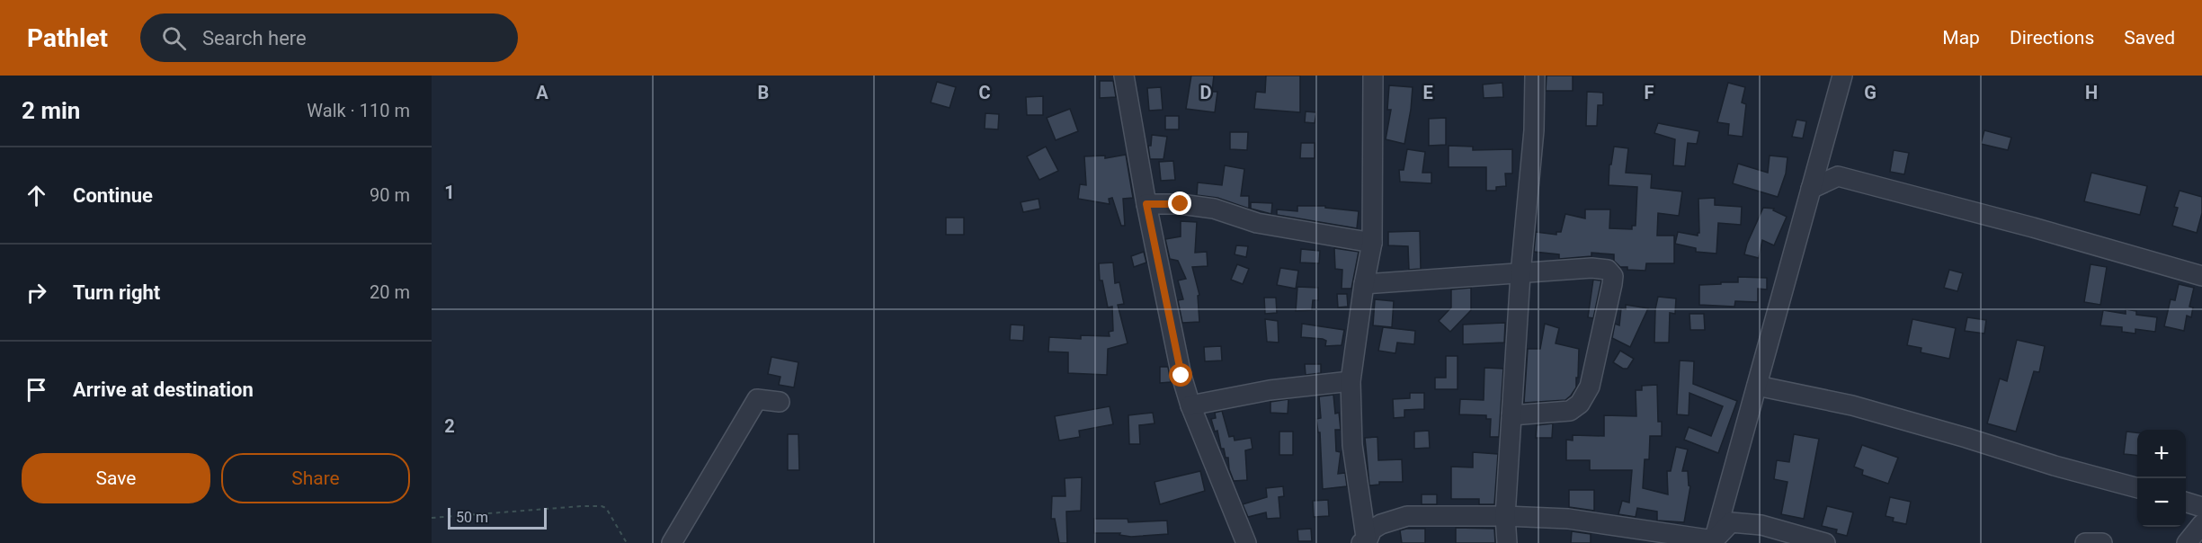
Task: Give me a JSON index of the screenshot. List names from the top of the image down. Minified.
{"scale_bar":"50 m","page":{"header":"Pathlet","search":"Search here","nav":["Map","Directions","Saved"],"heading":["2 min","Walk · 110 m"],"list":[["Continue","90 m"],["Turn right","20 m"],"Arrive at destination"],"map_buttons":["+","−"],"buttons":["Save","Share"],"scale":"50 m"},"grid":{"columns":["A","B","C","D","E","F","G","H"],"rows":["1","2"]}}
